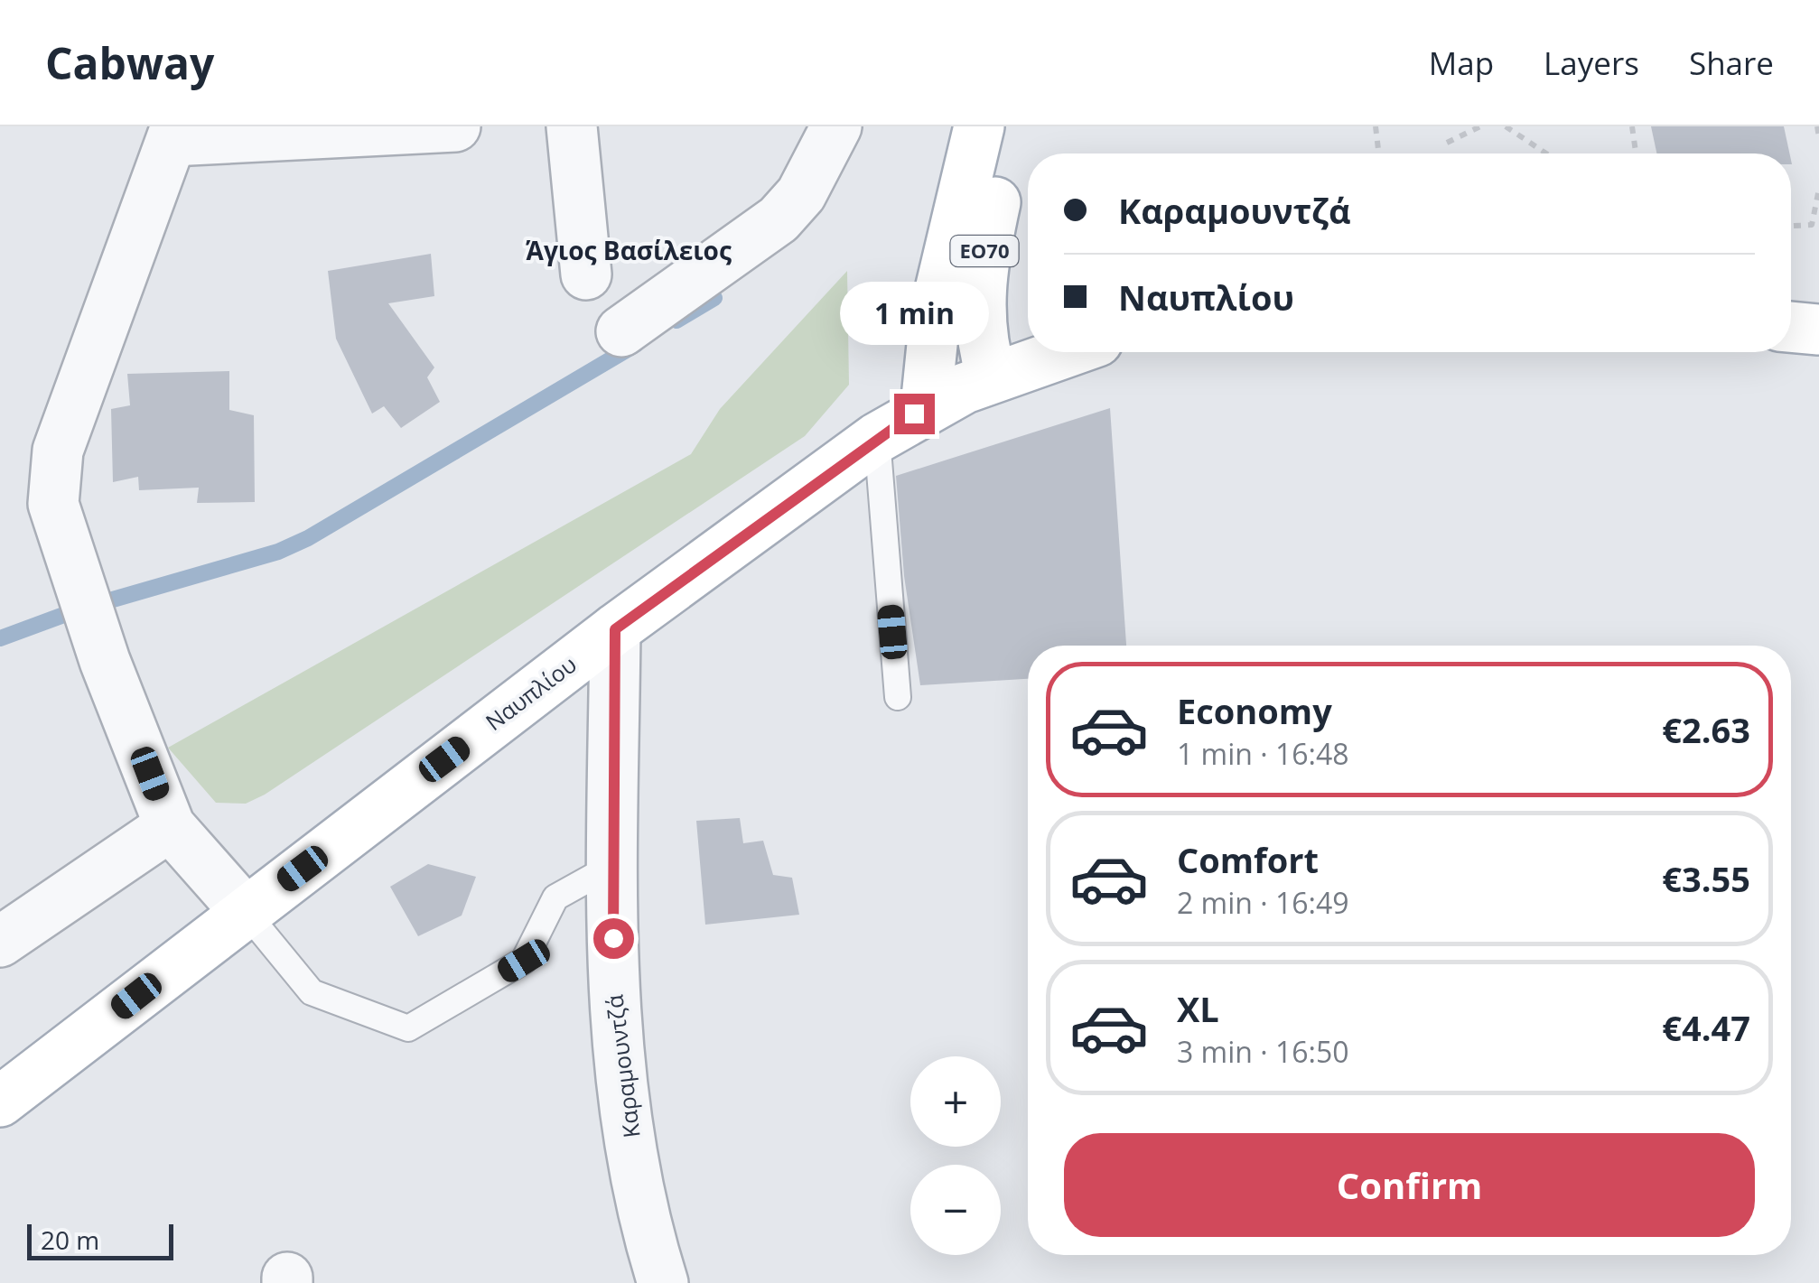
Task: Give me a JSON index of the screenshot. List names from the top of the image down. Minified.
{"streets":{"main road":["ΕΟ70","Ναυπλίου"],"street":["Καραμουντζά"]},"crossings":[["ΕΟ70","Ναυπλίου"],["Ναυπλίου","Καραμουντζά"]],"districts":["Άγιος Βασίλειος"],"scale_bar":"20 m","page":{"header":"Cabway","nav":["Map","Layers","Share"],"banner":["Καραμουντζά","Ναυπλίου"],"bubble":"1 min","list":[{"name":"Economy","note":"1 min · 16:48","value":"€2.63"},{"name":"Comfort","note":"2 min · 16:49","value":"€3.55"},{"name":"XL","note":"3 min · 16:50","value":"€4.47"}],"map_buttons":["+","−"],"buttons":"Confirm","scale":"20 m"}}
